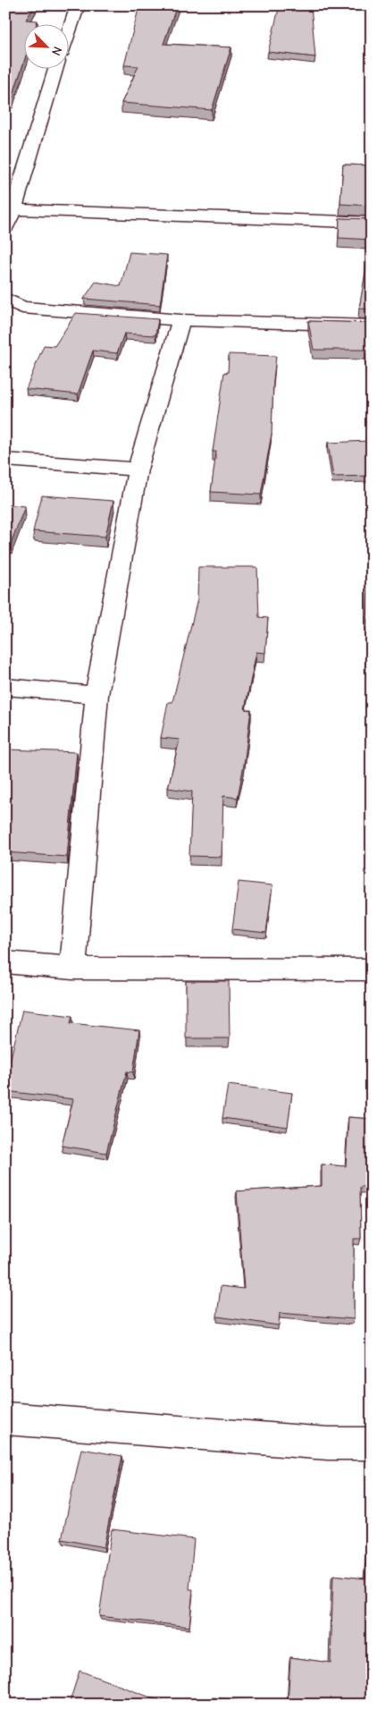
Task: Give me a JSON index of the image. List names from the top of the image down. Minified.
{"north":"bottom right"}
